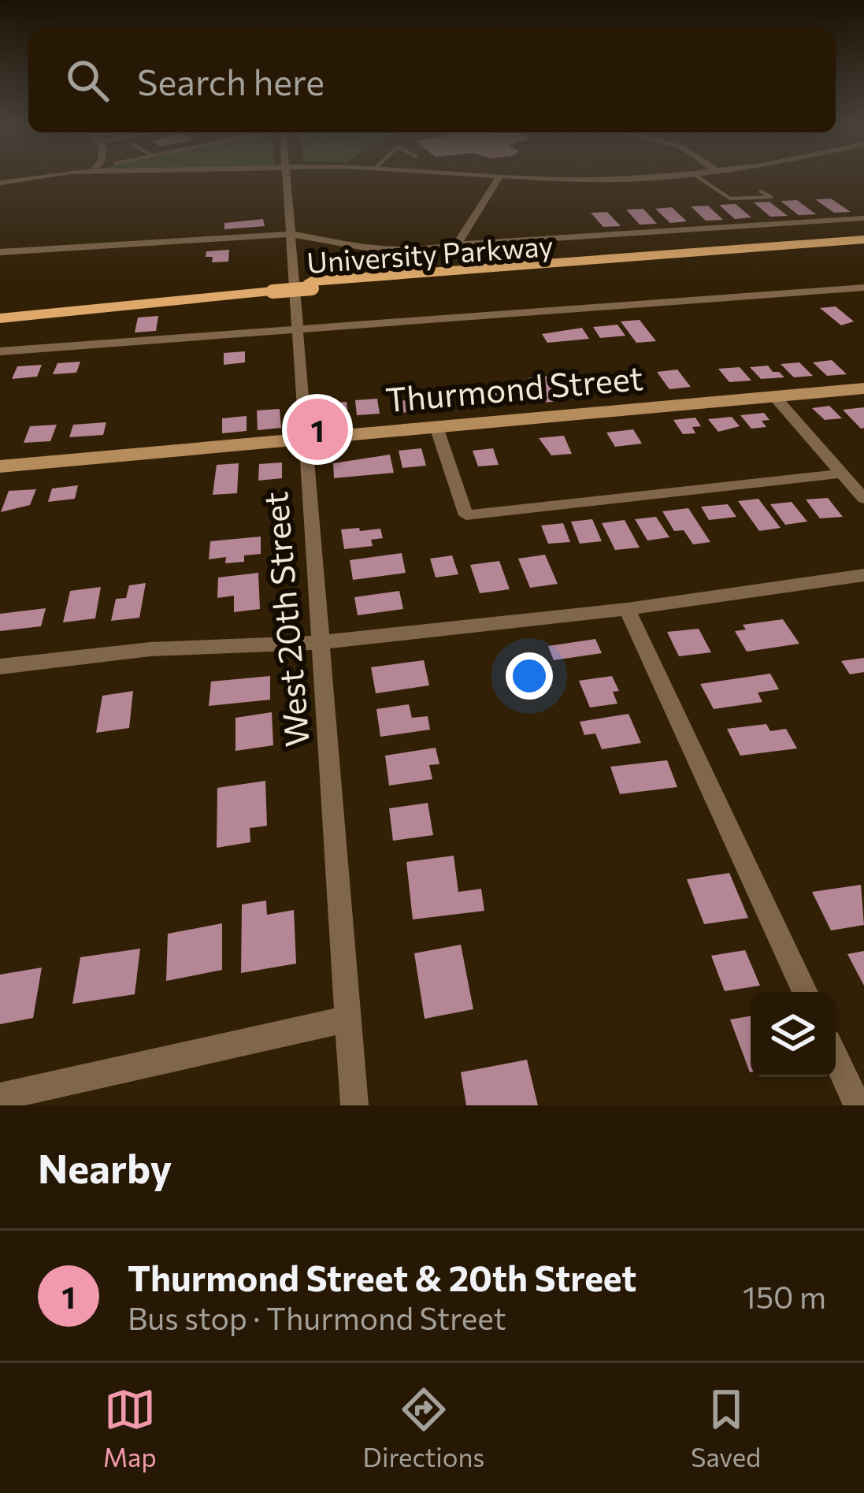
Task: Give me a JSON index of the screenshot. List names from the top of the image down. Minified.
{"streets":{"main road":["University Parkway"],"street":["Thurmond Street","West 20th Street"]},"crossings":[["Thurmond Street","West 20th Street"]],"page":{"search":"Search here","pins":"1","heading":"Nearby","list":[{"mark":"1","name":"Thurmond Street & 20th Street","note":"Bus stop · Thurmond Street","value":"150 m"}],"nav":["Map","Directions","Saved"]}}
